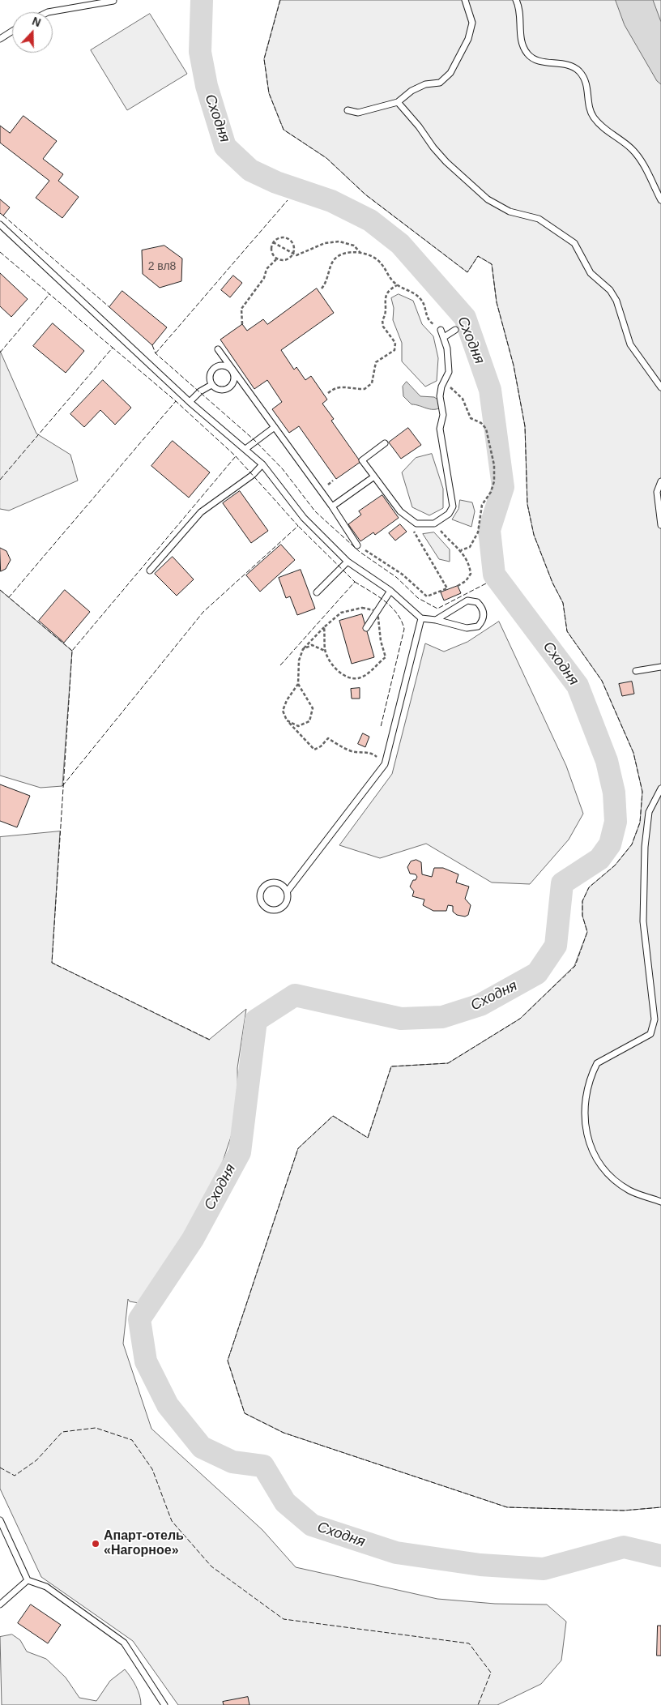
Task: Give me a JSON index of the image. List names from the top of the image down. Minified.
{"water":["Сходня"],"places":["Апарт-отель «Нагорное»"],"house_numbers":["2 вл8"],"north":"top"}
